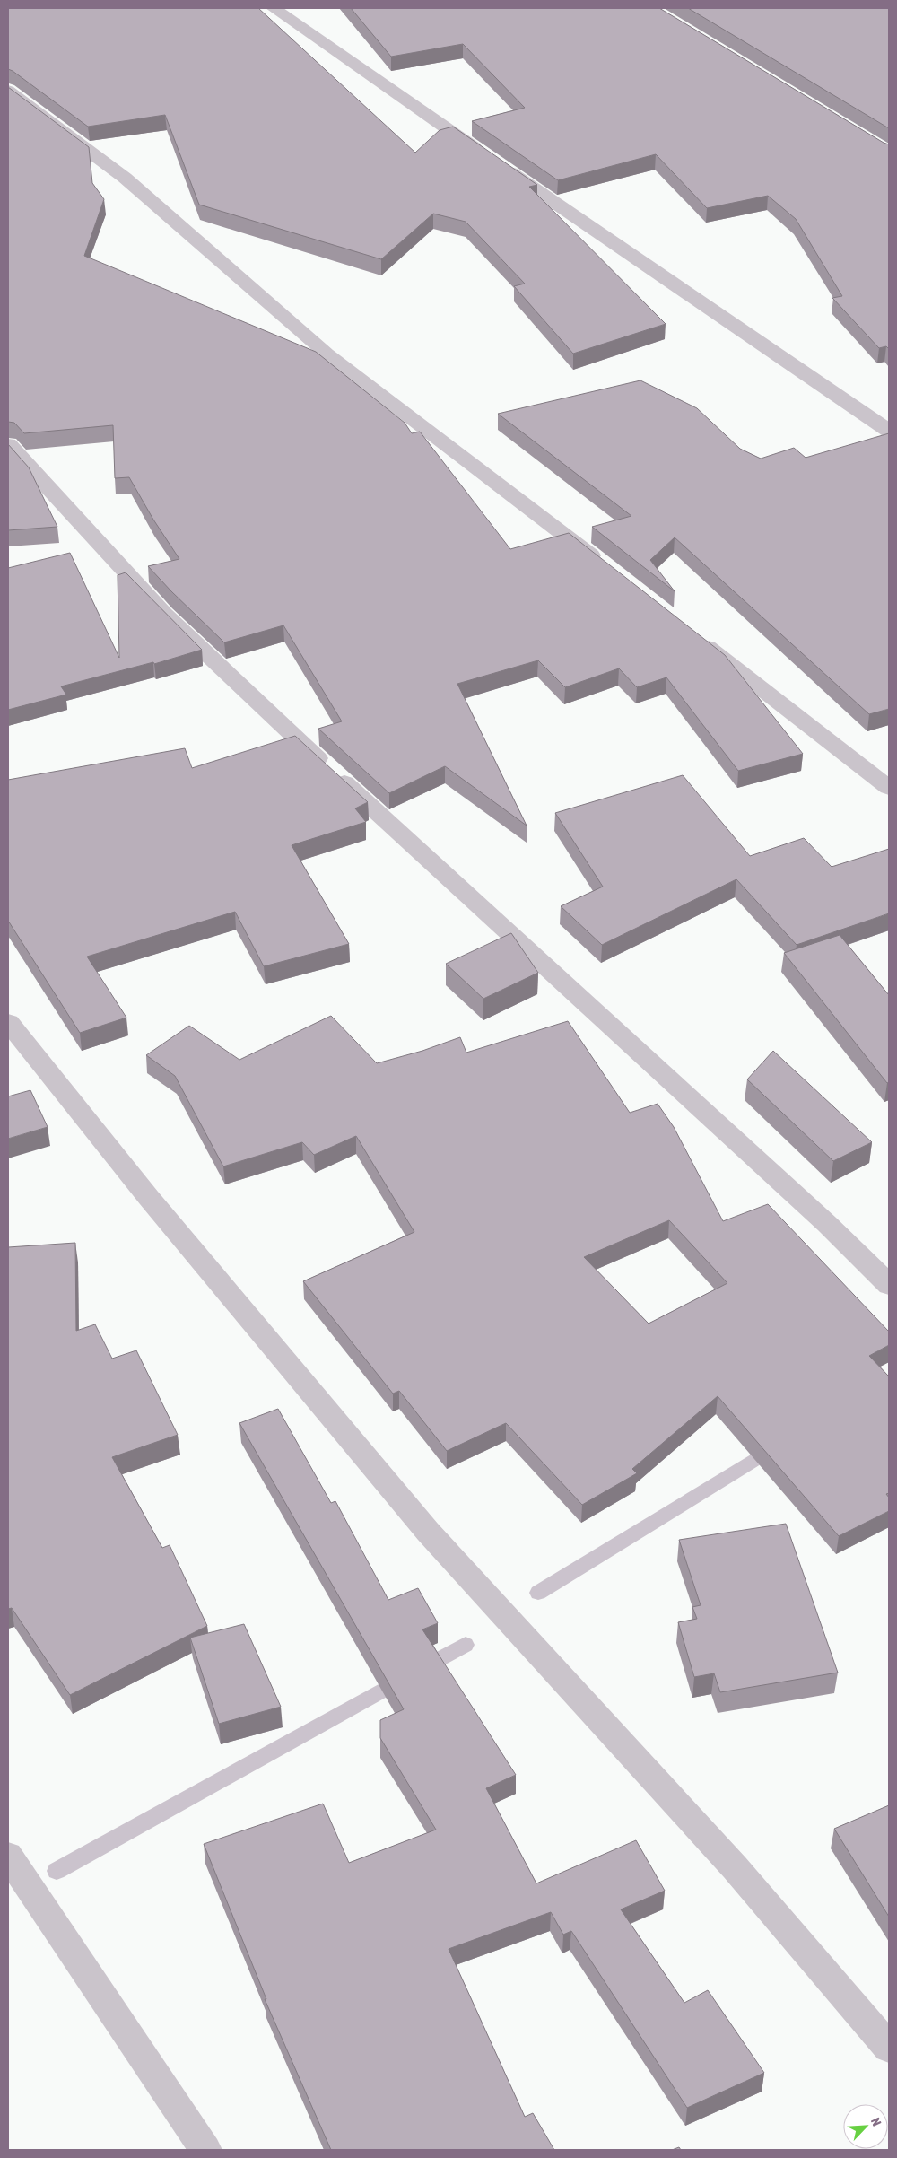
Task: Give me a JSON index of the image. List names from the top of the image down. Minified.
{"north":"top right"}
